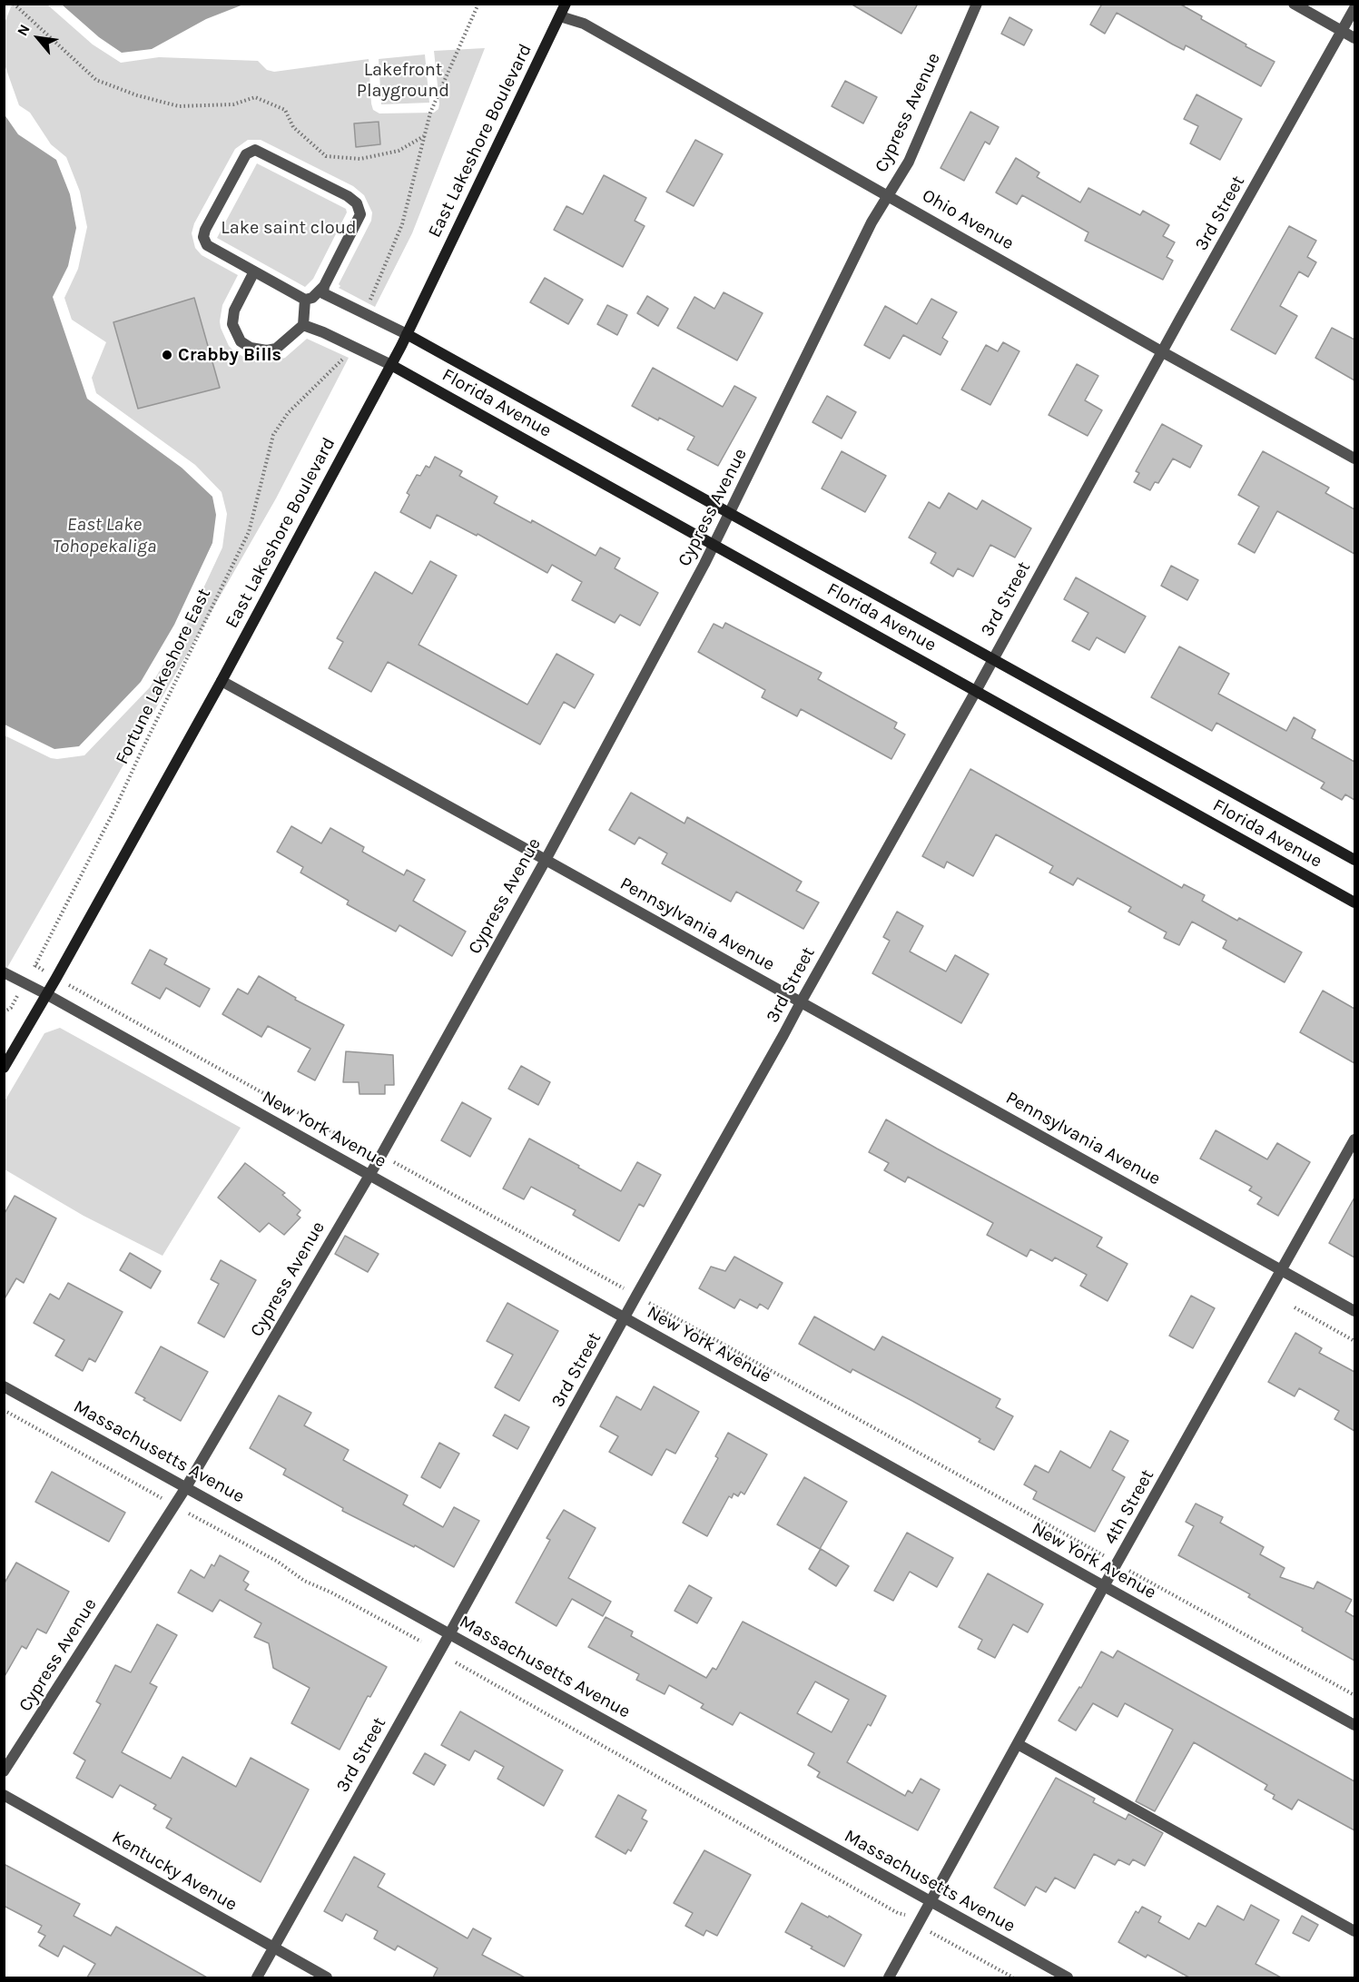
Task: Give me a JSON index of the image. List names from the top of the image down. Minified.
{"streets":{"main road":["East Lakeshore Boulevard","Florida Avenue"],"street":["Cypress Avenue","3rd Street","Ohio Avenue","Pennsylvania Avenue","New York Avenue","Massachusetts Avenue","4th Street","Kentucky Avenue"],"path":["Fortune Lakeshore East"]},"crossings":[["Cypress Avenue","Ohio Avenue"],["Cypress Avenue","Florida Avenue"],["Cypress Avenue","Pennsylvania Avenue"],["Cypress Avenue","New York Avenue"],["Cypress Avenue","Massachusetts Avenue"],["East Lakeshore Boulevard","Ohio Avenue"],["East Lakeshore Boulevard","Florida Avenue"],["East Lakeshore Boulevard","Pennsylvania Avenue"],["East Lakeshore Boulevard","New York Avenue"],["3rd Street","Ohio Avenue"],["3rd Street","Florida Avenue"],["3rd Street","Pennsylvania Avenue"],["3rd Street","New York Avenue"],["3rd Street","Massachusetts Avenue"],["3rd Street","Kentucky Avenue"],["Fortune Lakeshore East","New York Avenue"],["Pennsylvania Avenue","4th Street"],["New York Avenue","4th Street"],["Massachusetts Avenue","4th Street"]],"water":["East Lake Tohopekaliga"],"parks":["Lakefront Playground","Lake saint cloud"],"places":["Crabby Bills"],"north":"top left"}
